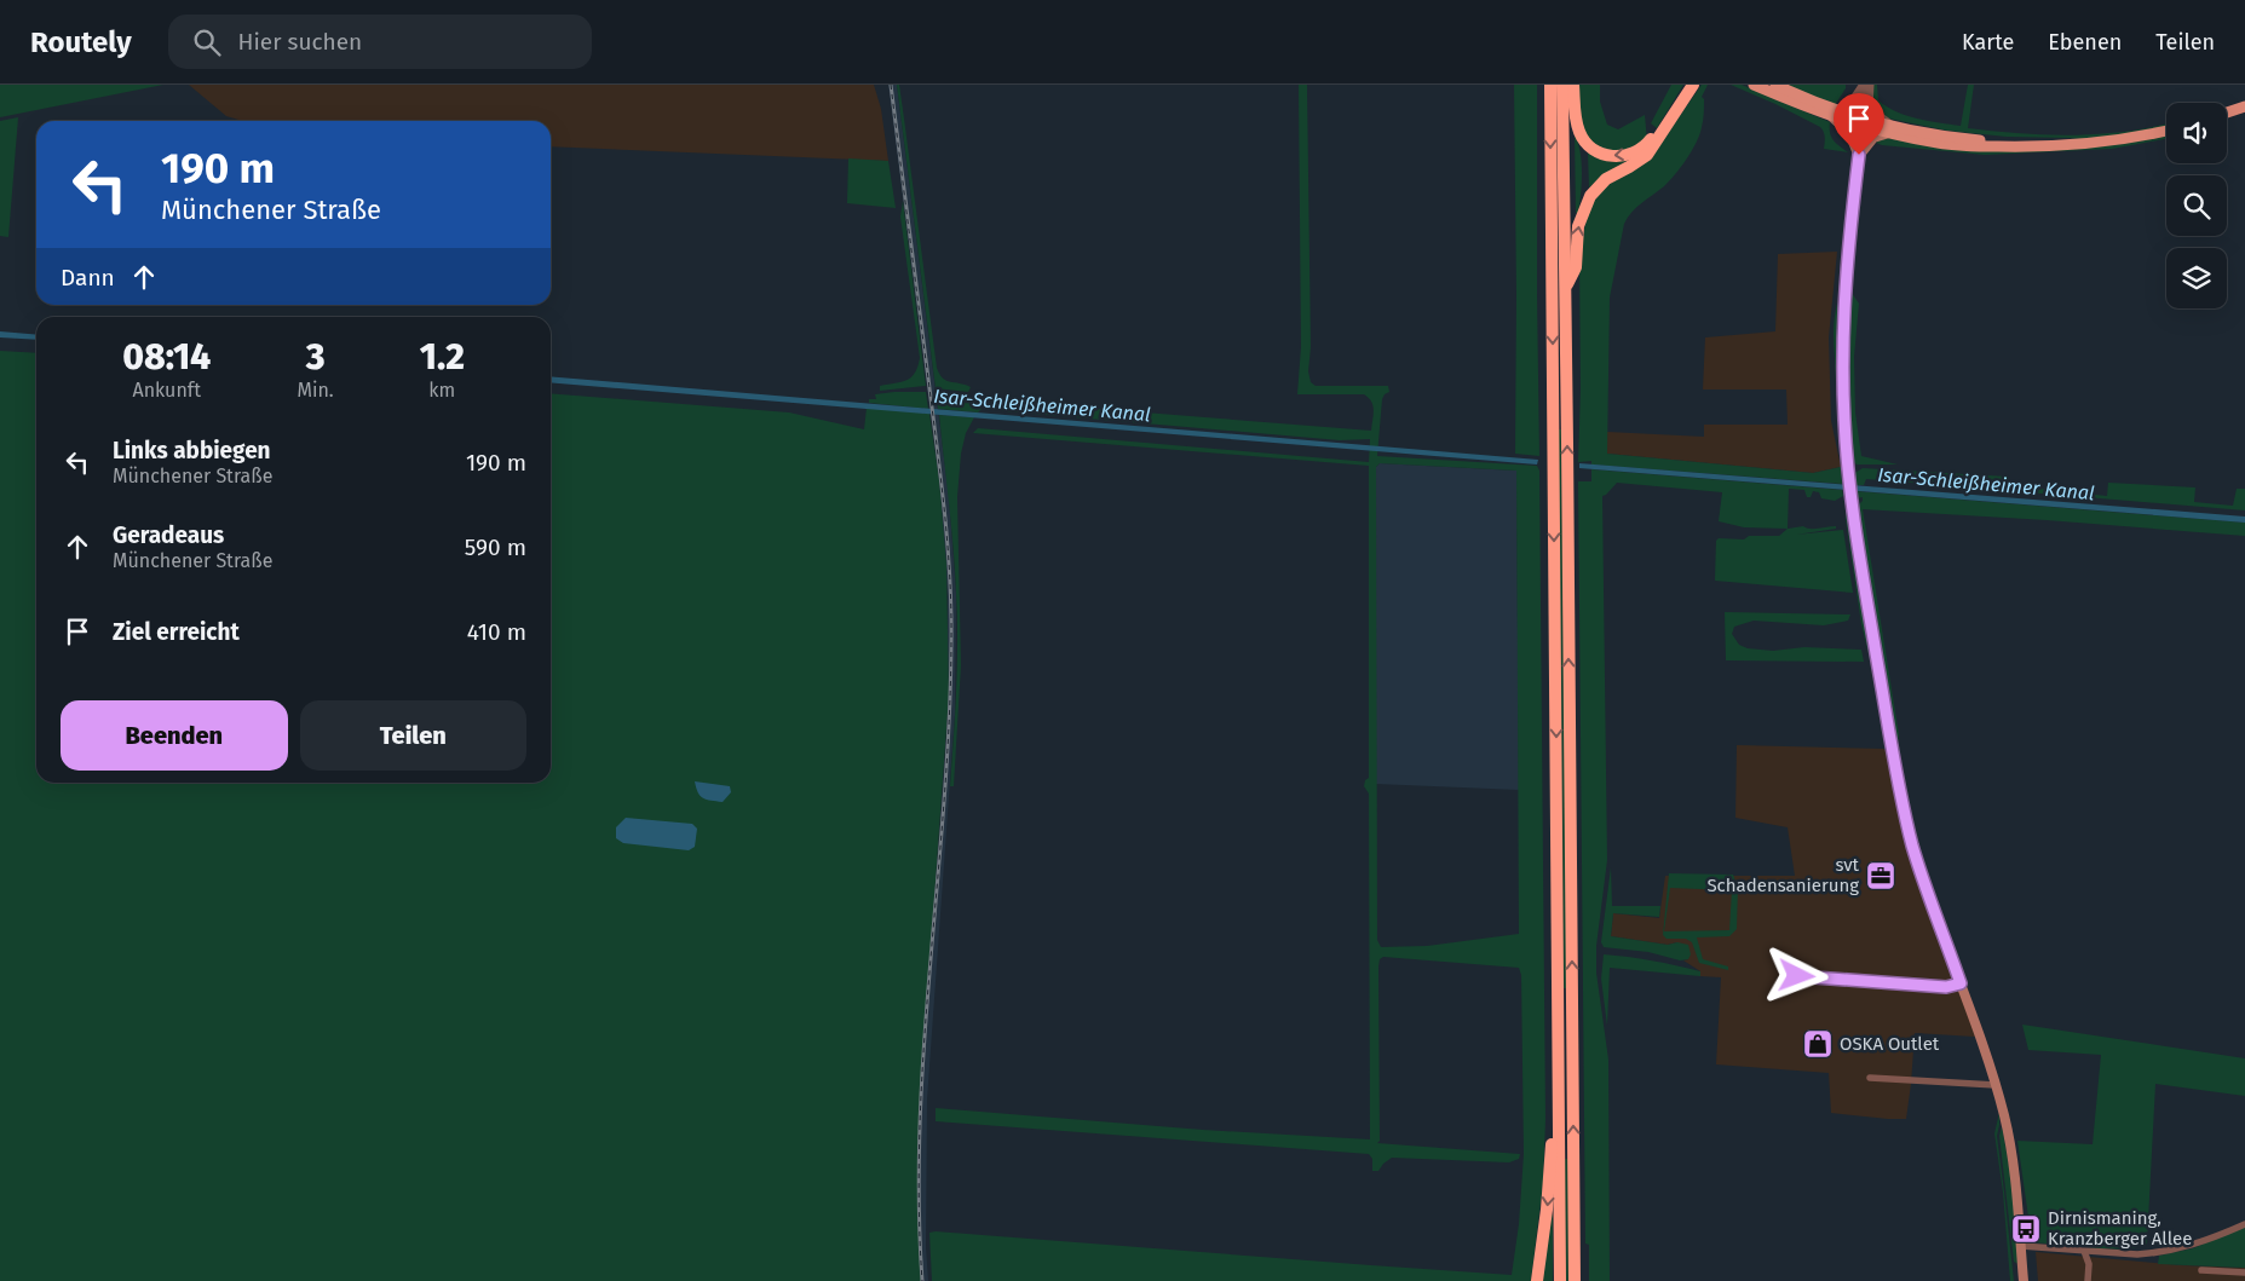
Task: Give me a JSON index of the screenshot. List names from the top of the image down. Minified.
{"water":["Isar-Schleißheimer Kanal"],"places":{"office":["svt Schadensanierung"],"shop":["OSKA Outlet"],"bus stop":["Dirnismaning, Kranzberger Allee"]},"page":{"header":"Routely","search":"Hier suchen","nav":["Karte","Ebenen","Teilen"],"turn":["190 m","Münchener Straße"],"then":"Dann","eta":["08:14","Ankunft","3","Min.","1.2","km"],"list":[{"name":"Links abbiegen","note":"Münchener Straße","value":"190 m"},{"name":"Geradeaus","note":"Münchener Straße","value":"590 m"},{"name":"Ziel erreicht","value":"410 m"}],"buttons":["Beenden","Teilen"]}}
